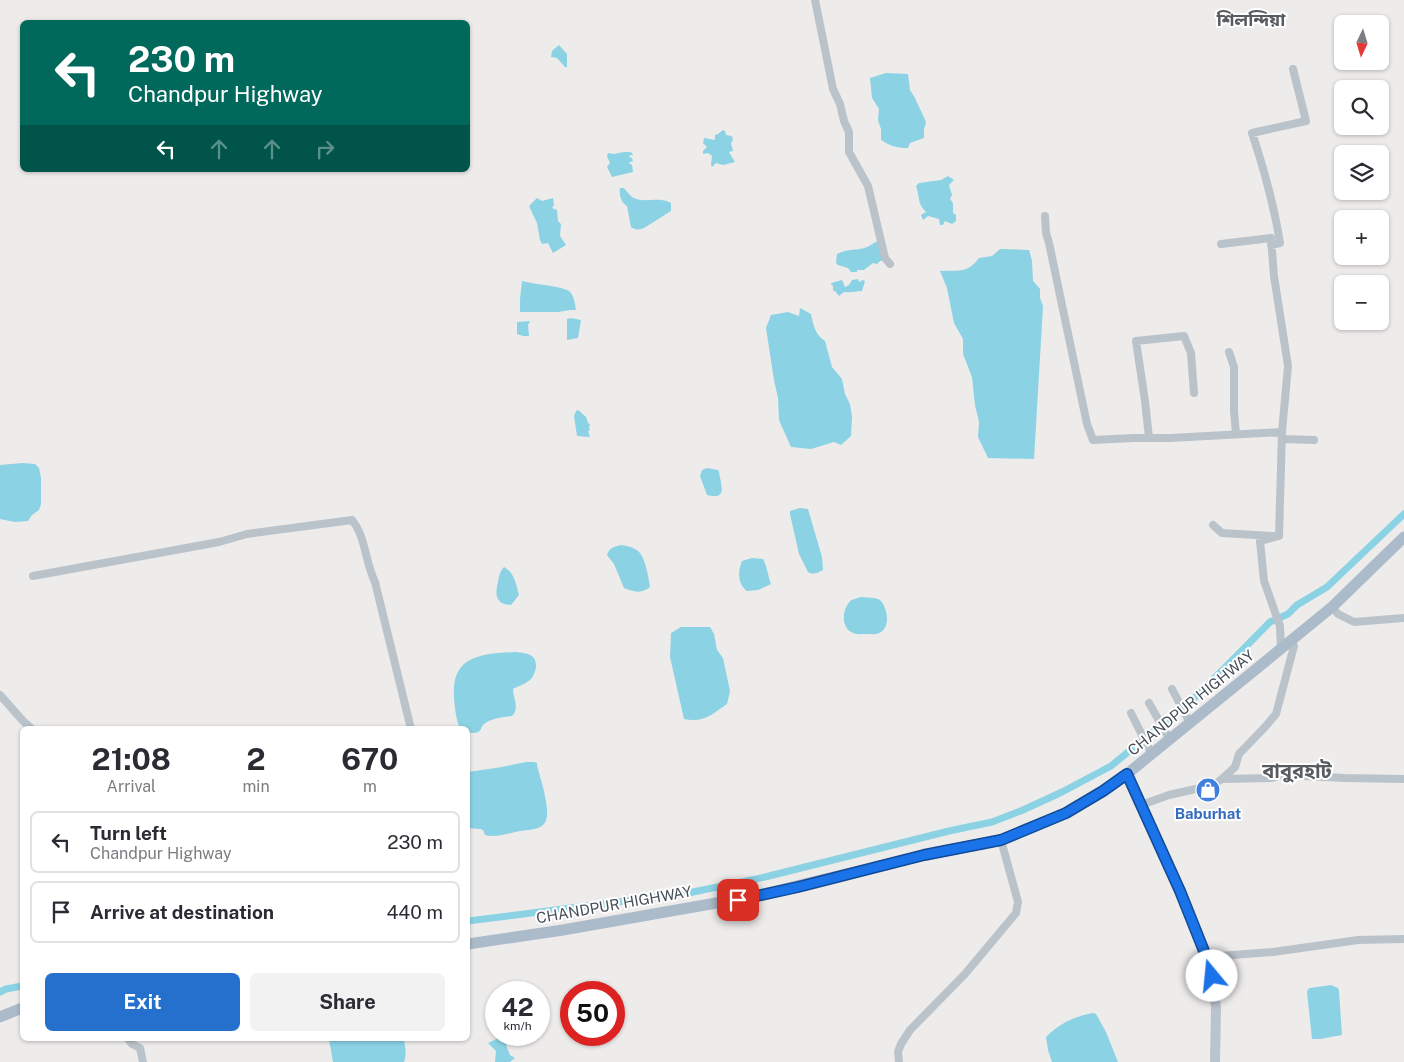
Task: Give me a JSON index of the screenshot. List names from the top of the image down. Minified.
{"streets":{"main road":["CHANDPUR HIGHWAY"]},"districts":["শিলন্দিয়া","বাবুরহাট"],"places":{"shop":["Baburhat"]},"north":"bottom","page":{"map_buttons":["+","−"],"turn":["230 m","Chandpur Highway"],"eta":["21:08","Arrival","2","min","670","m"],"list":[{"name":"Turn left","note":"Chandpur Highway","value":"230 m"},{"name":"Arrive at destination","value":"440 m"}],"buttons":["Exit","Share"],"speed":"42 km/h","limit":"50"}}
